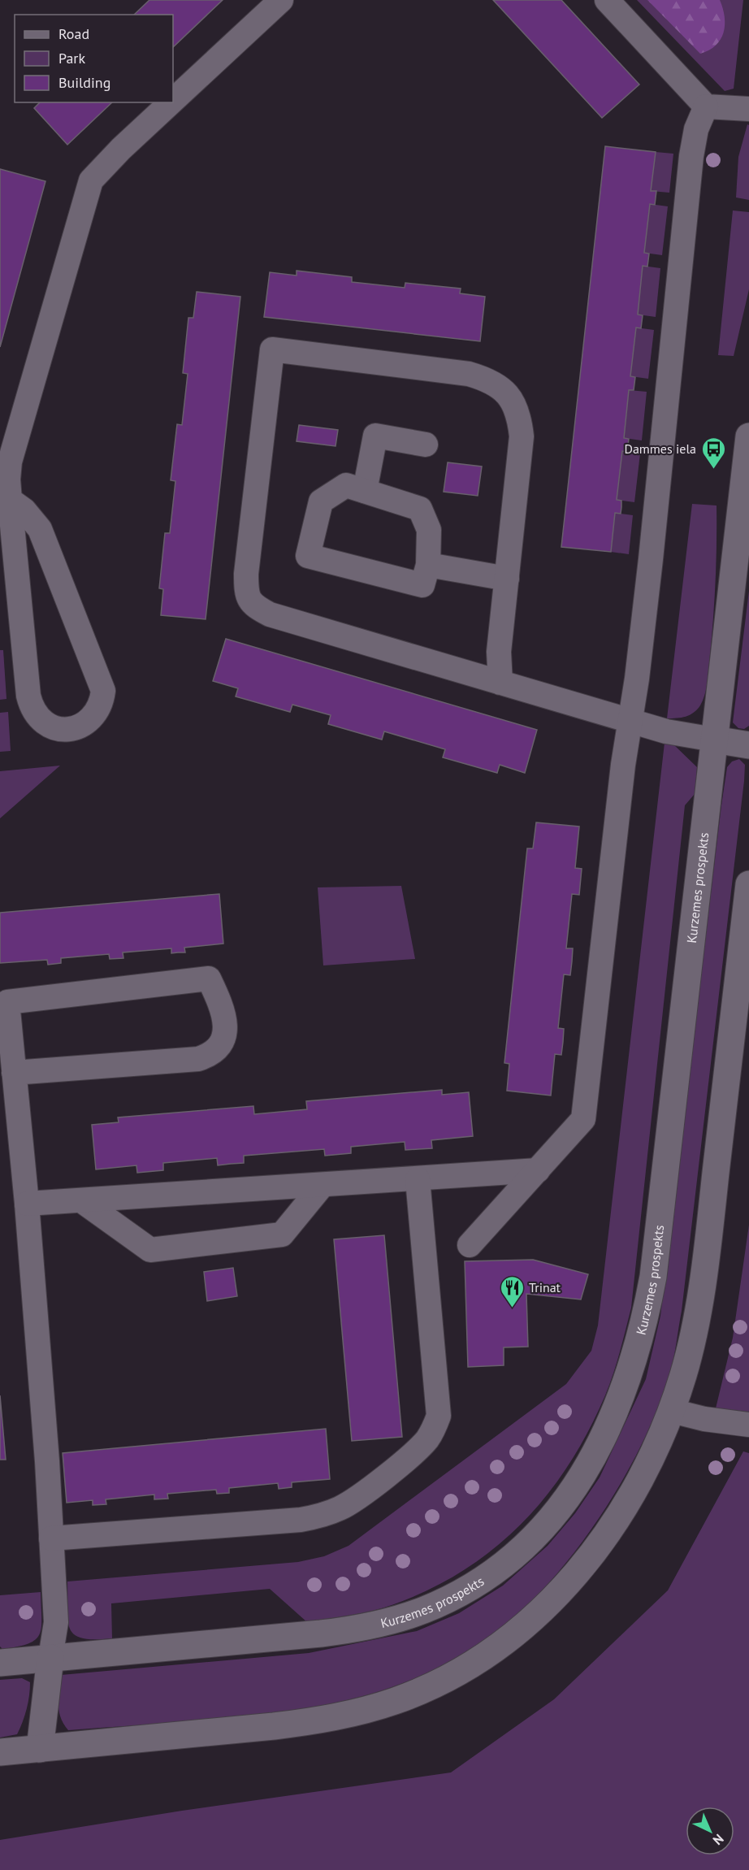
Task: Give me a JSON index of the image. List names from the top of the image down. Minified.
{"streets":{"main road":["Kurzemes prospekts"]},"places":{"bus stop":["Dammes iela"],"restaurant":["Trinat"]},"legend":["Road","Park","Building"],"north":"bottom right"}
